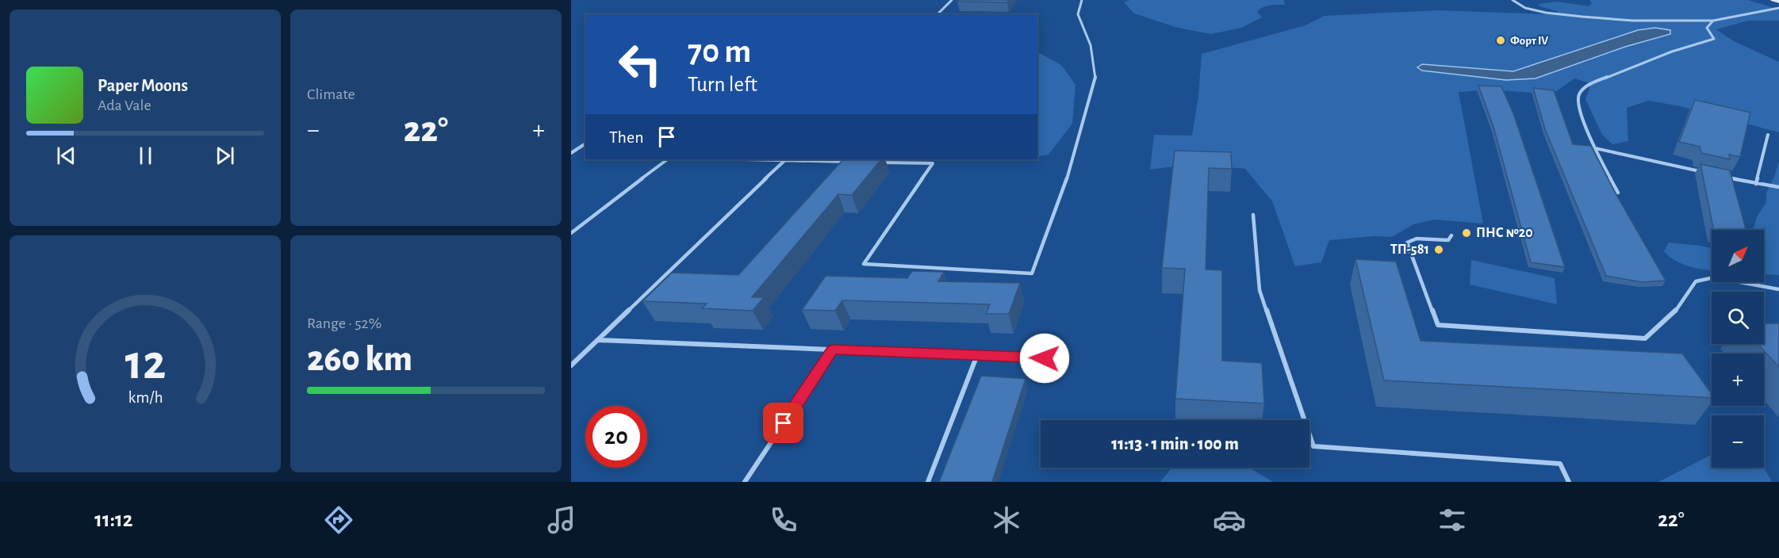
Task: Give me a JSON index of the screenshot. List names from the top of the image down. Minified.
{"places":["Форт IV","ПНС №20","ТП-581"],"north":"top right","page":{"tile":["Climate",["Range · 52%","260 km"]],"turn":["70 m","Turn left"],"song":["Paper Moons","Ada Vale"],"heat":["−","22°","+"],"then":"Then","map_buttons":["+","−"],"limit":"20","trip":"11:13 · 1 min · 100 m","tabs":["11:12","22°"],"gauge":["12","km/h"]}}
